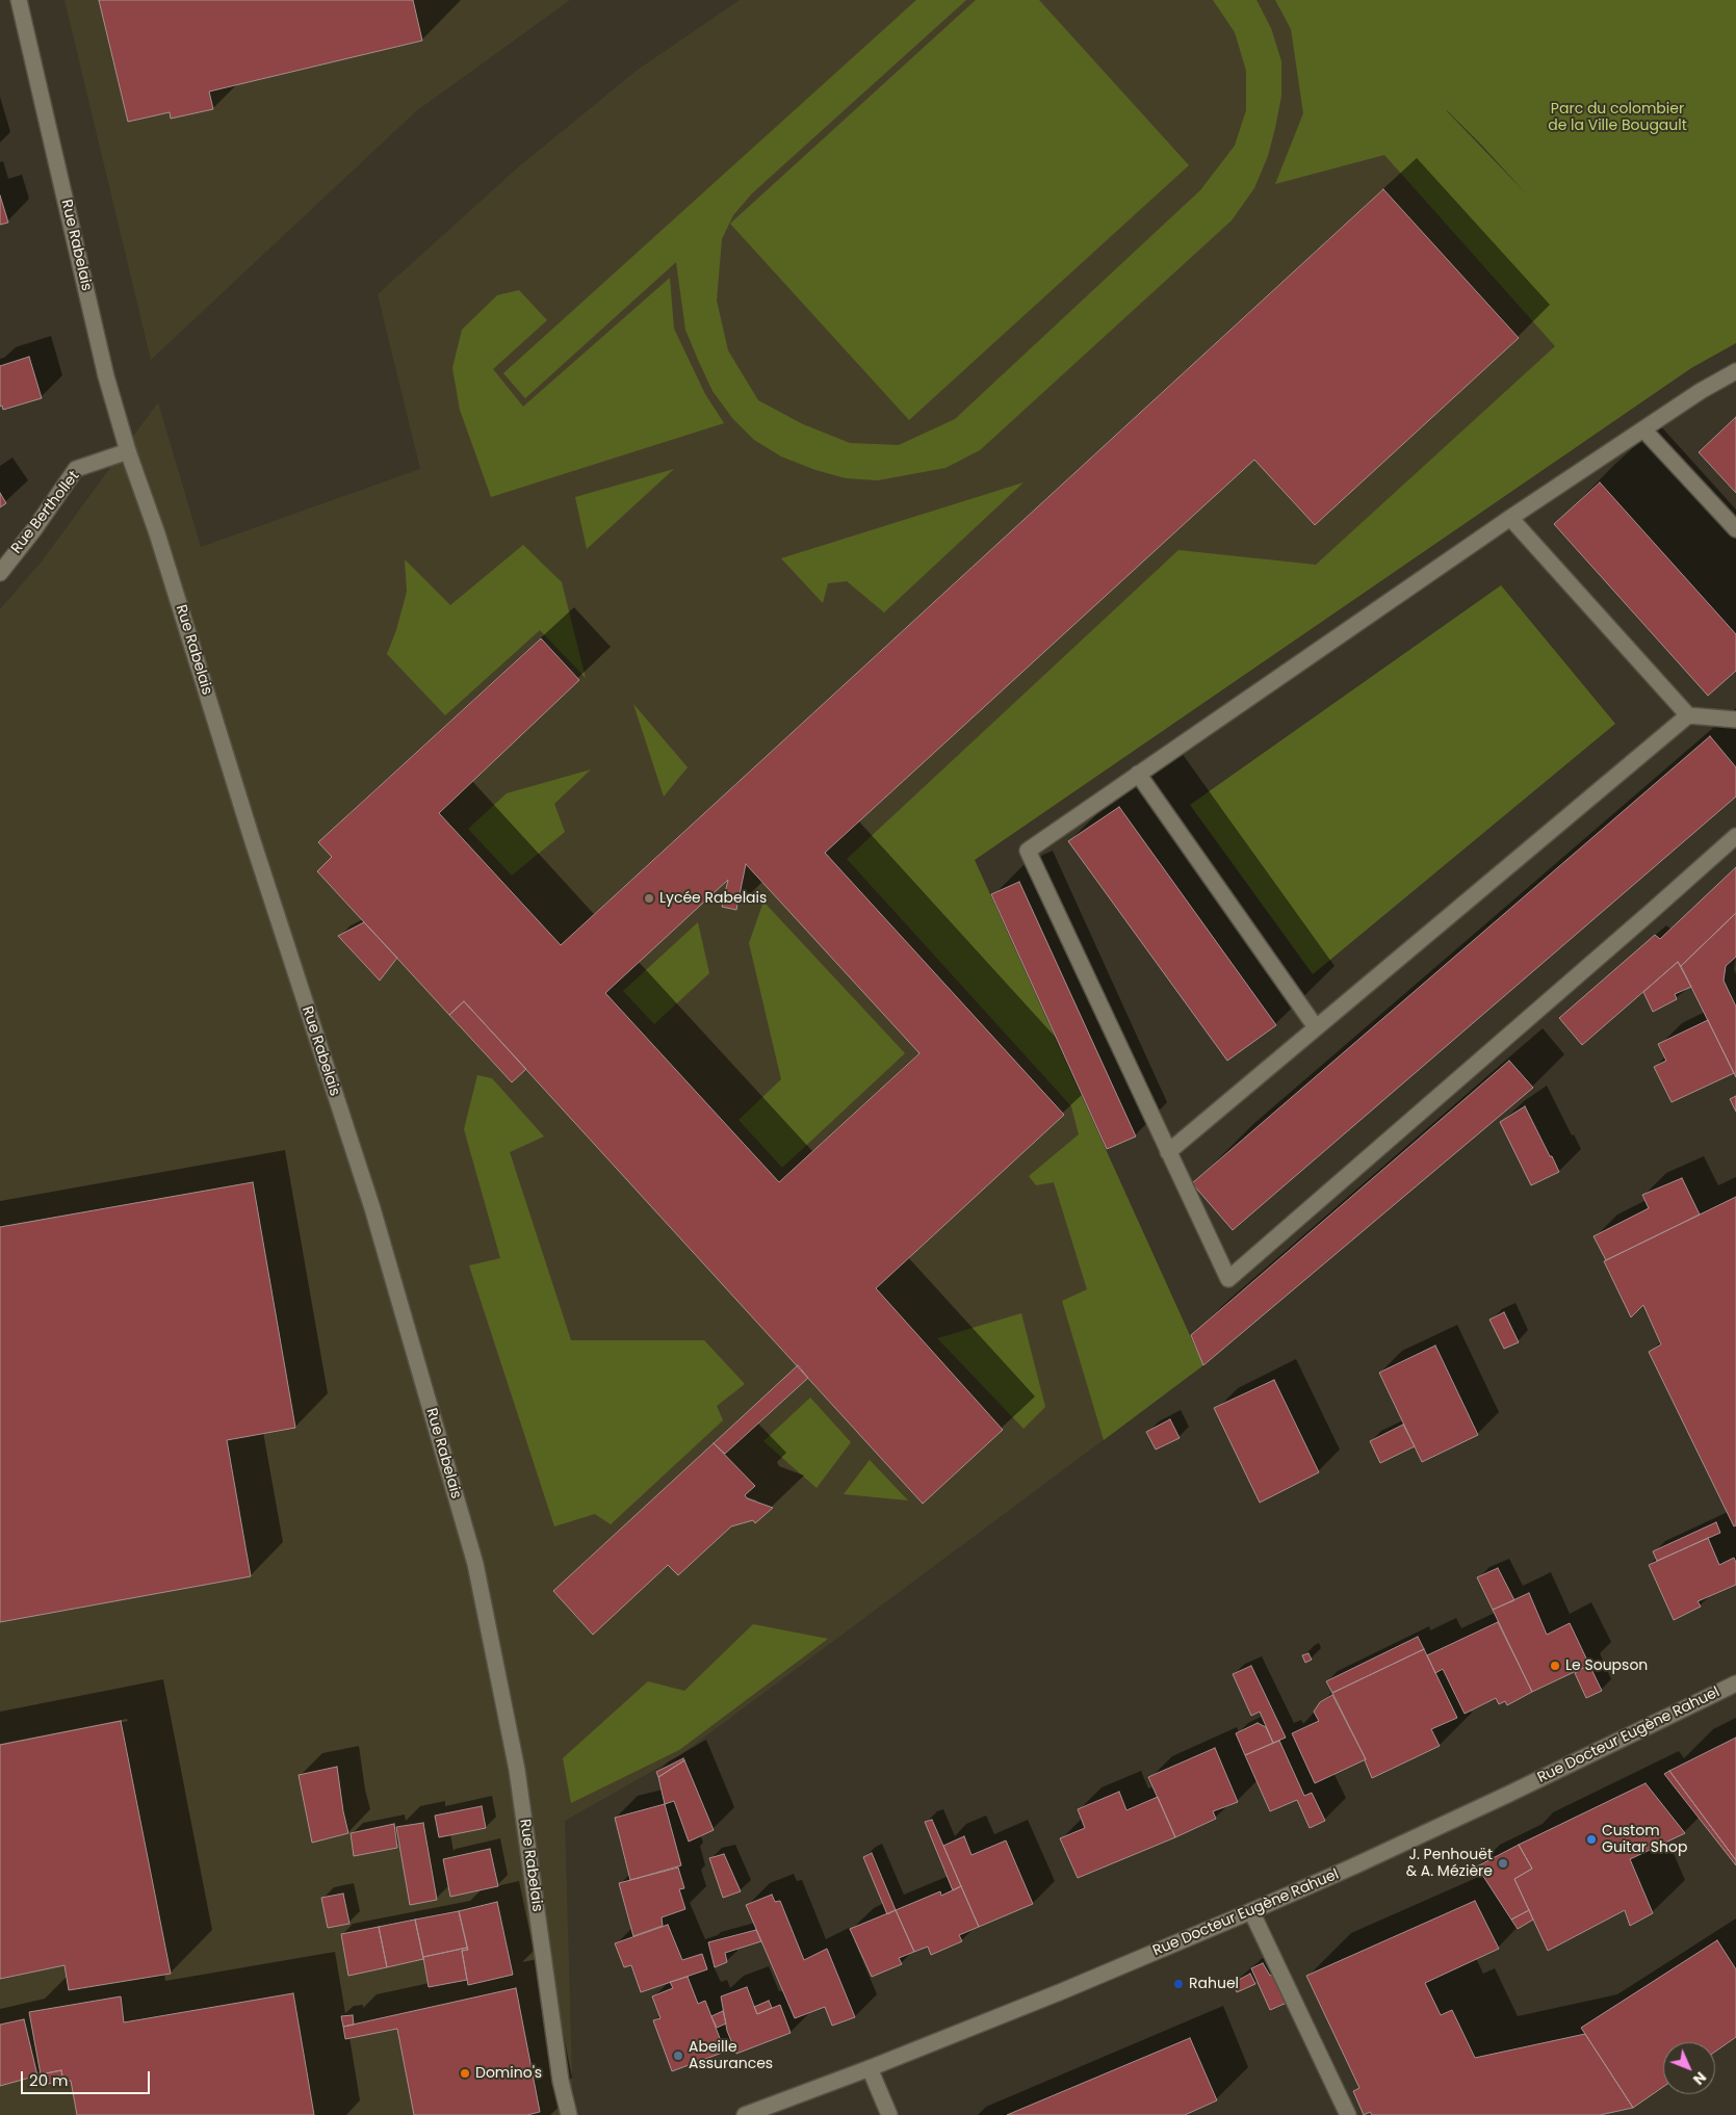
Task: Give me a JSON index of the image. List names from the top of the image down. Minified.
{"streets":{"street":["Rue Rabelais","Rue Berthollet","Rue Docteur Eugène Rahuel"]},"crossings":[["Rue Rabelais","Rue Berthollet"]],"parks":["Parc du colombier de la Ville Bougault"],"places":["Lycée Rabelais","Le Soupson","Custom Guitar Shop","J. Penhouët & A. Mézière","Rahuel","Abeille Assurances","Domino's"],"scale_bar":"20 m","north":"bottom right"}
